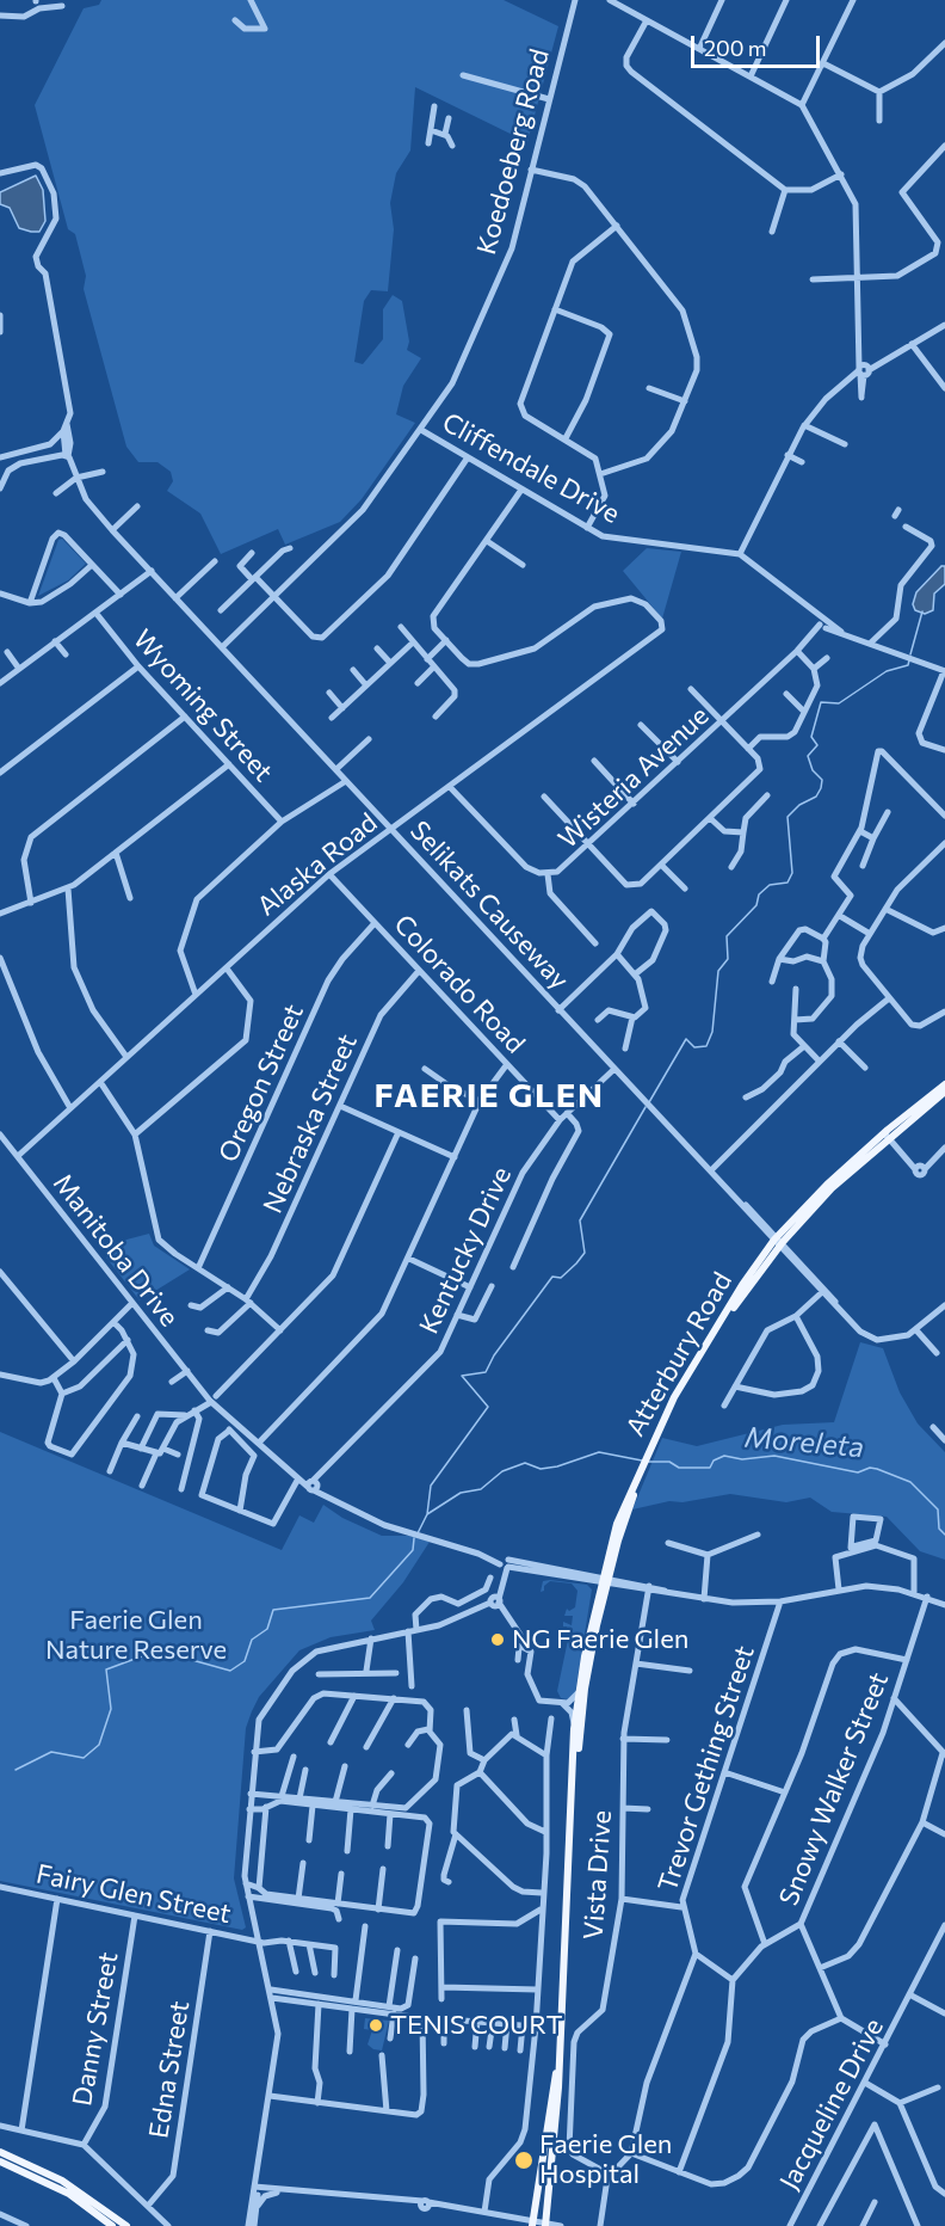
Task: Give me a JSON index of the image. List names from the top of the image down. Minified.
{"streets":{"main road":["Atterbury Road"],"street":["Koedoeberg Road","Cliffendale Drive","Wyoming Street","Wisteria Avenue","Alaska Road","Selikats Causeway","Colorado Road","Oregon Street","Nebraska Street","Manitoba Drive","Kentucky Drive","Trevor Gething Street","Snowy Walker Street","Vista Drive","Fairy Glen Street","Danny Street","Edna Street","Jacqueline Drive"]},"crossings":[["Koedoeberg Road","Cliffendale Drive"],["Koedoeberg Road","Selikats Causeway"],["Wisteria Avenue","Alaska Road"],["Alaska Road","Selikats Causeway"],["Alaska Road","Colorado Road"],["Alaska Road","Manitoba Drive"],["Selikats Causeway","Kentucky Drive"],["Selikats Causeway","Atterbury Road"],["Colorado Road","Oregon Street"],["Colorado Road","Nebraska Street"],["Colorado Road","Kentucky Drive"],["Manitoba Drive","Kentucky Drive"],["Manitoba Drive","Atterbury Road"],["Manitoba Drive","Trevor Gething Street"],["Manitoba Drive","Snowy Walker Street"],["Manitoba Drive","Vista Drive"],["Fairy Glen Street","Danny Street"],["Fairy Glen Street","Edna Street"]],"districts":["FAERIE GLEN"],"water":["Moreleta"],"parks":["Faerie Glen Nature Reserve"],"places":["NG Faerie Glen","TENIS COURT","Faerie Glen Hospital"],"scale_bar":"200 m"}
